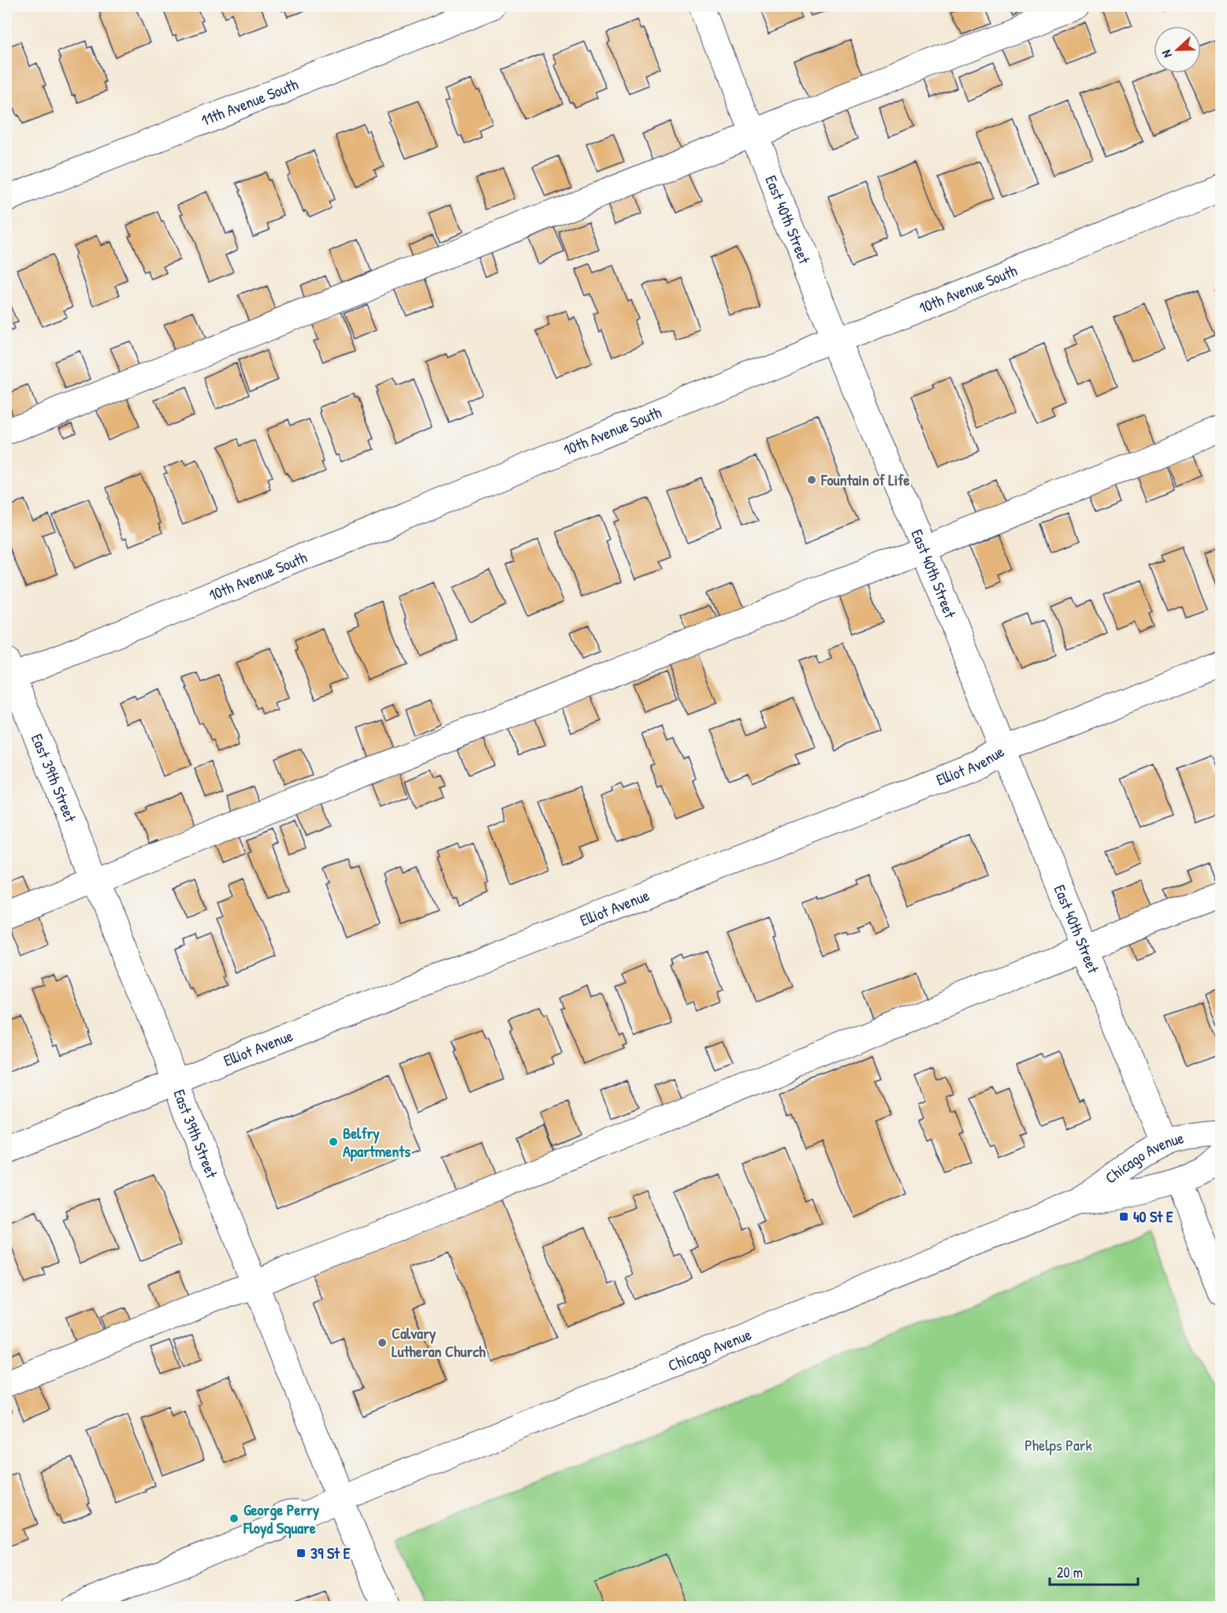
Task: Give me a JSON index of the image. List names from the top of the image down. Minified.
{"streets":{"street":["11th Avenue South","East 40th Street","10th Avenue South","Elliot Avenue","East 39th Street","Chicago Avenue"]},"crossings":[["East 40th Street","10th Avenue South"],["East 40th Street","Elliot Avenue"],["East 40th Street","Chicago Avenue"],["10th Avenue South","East 39th Street"],["Elliot Avenue","East 39th Street"],["East 39th Street","Chicago Avenue"]],"parks":["Phelps Park"],"places":{"other":["Fountain of Life","Belfry Apartments","Calvary Lutheran Church","George Perry Floyd Square"],"transit":["40 St E","39 St E"]},"scale_bar":"20 m","north":"left"}
